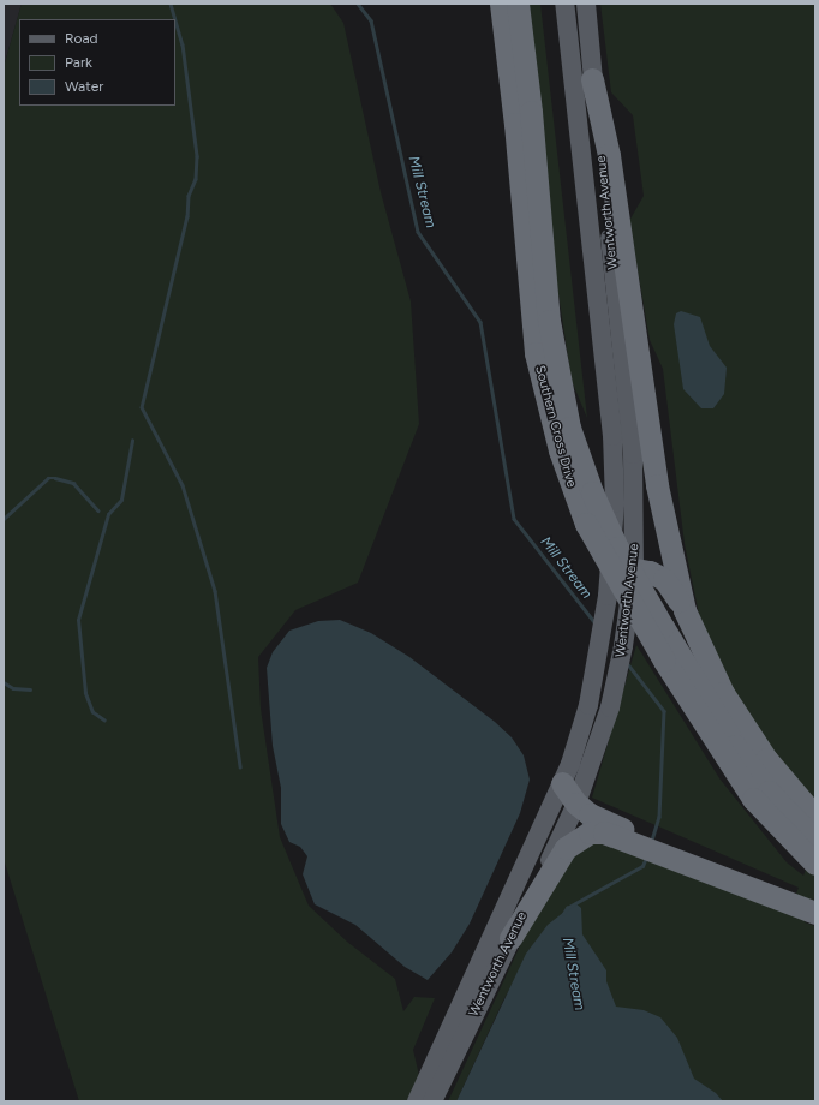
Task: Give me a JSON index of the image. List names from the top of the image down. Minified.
{"streets":{"highway":["Southern Cross Drive"],"main road":["Wentworth Avenue"]},"water":["Mill Stream"],"legend":["Road","Park","Water"]}
